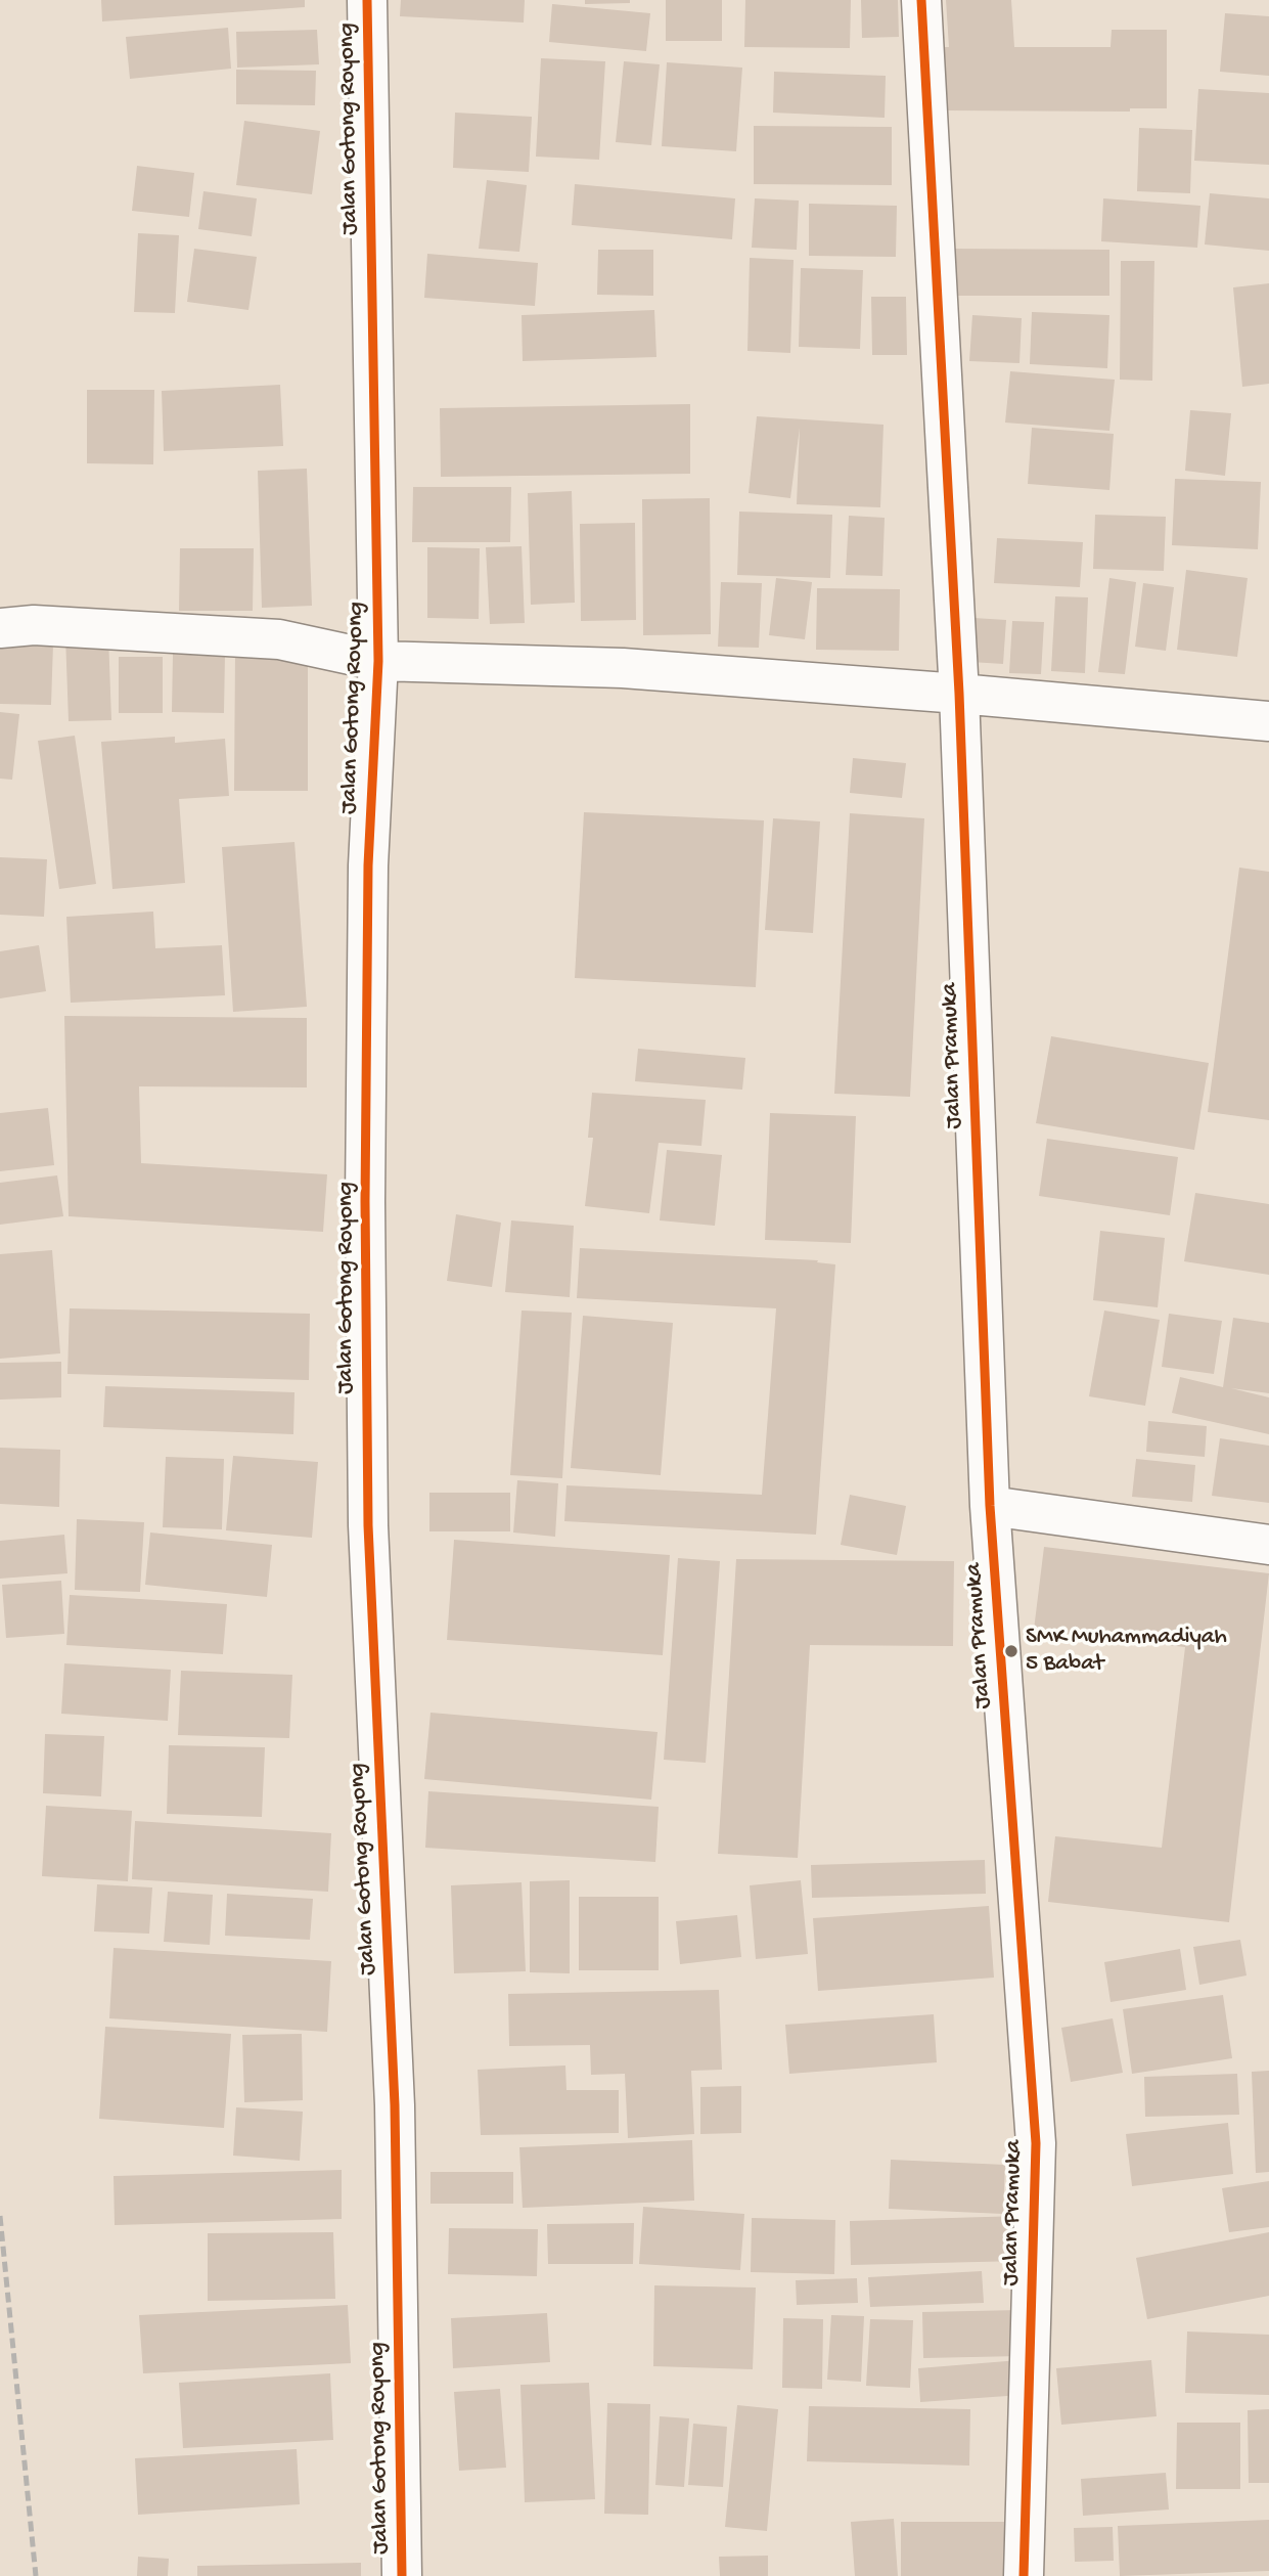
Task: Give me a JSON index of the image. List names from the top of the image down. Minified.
{"streets":{"street":["Jalan Gotong Royong","Jalan Pramuka"]},"places":["SMK Muhammadiyah 5 Babat"]}
